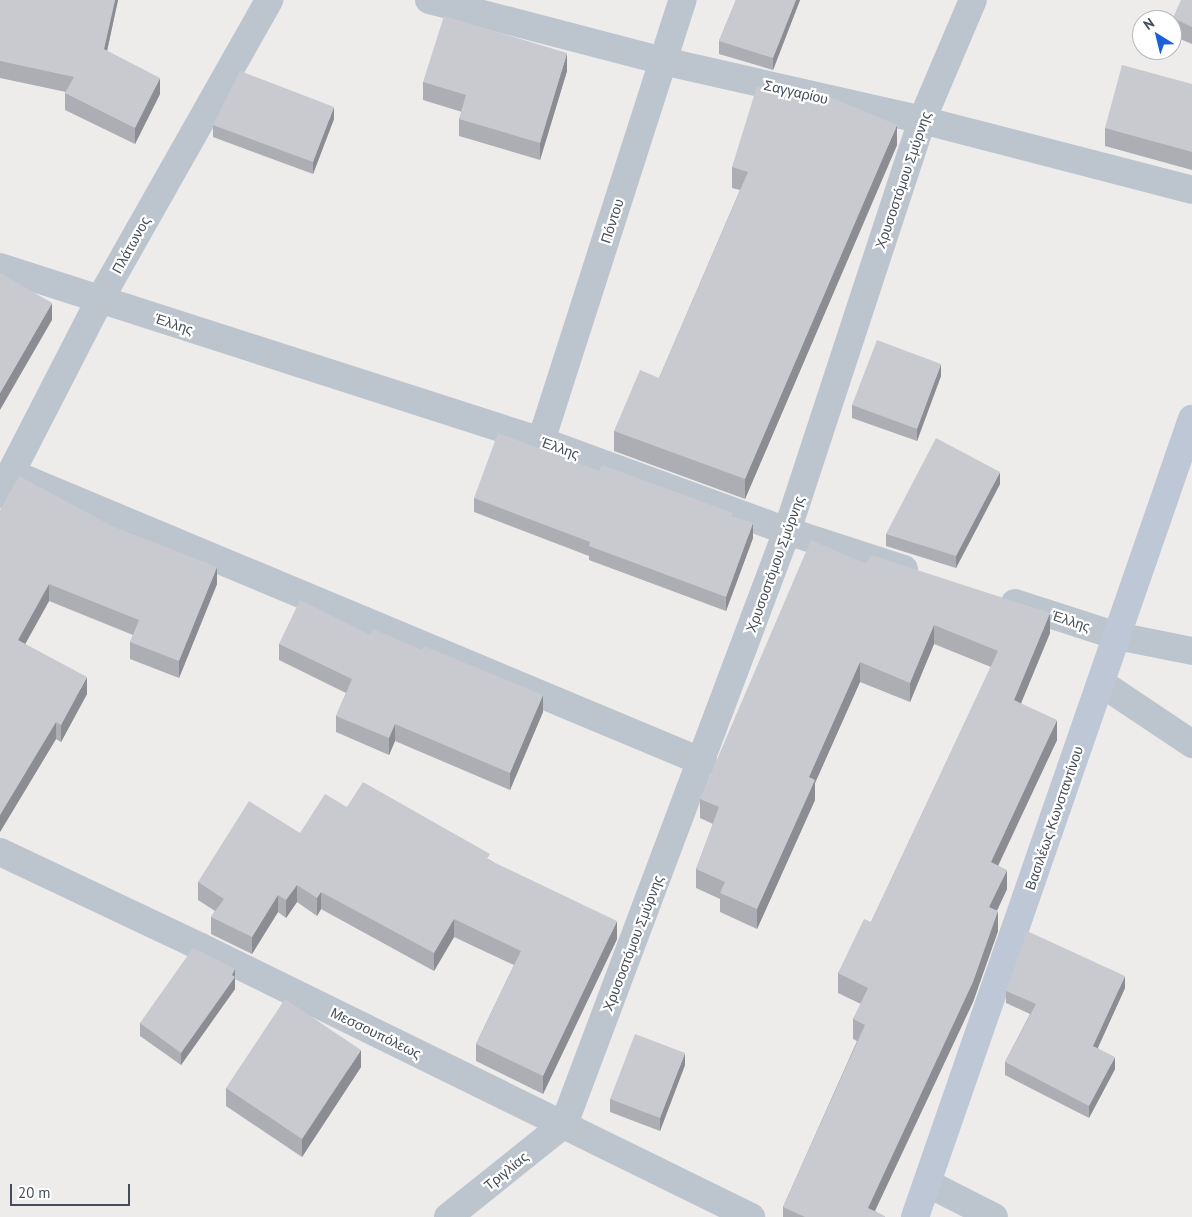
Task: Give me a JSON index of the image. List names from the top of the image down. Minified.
{"streets":{"street":["Σαγγαρίου","Χρυσοστόμου Σμύρνης","Πόντου","Πλάτωνος","Έλλης","Βασιλέως Κωνσταντίνου","Μεσσουπόλεως","Τριγλίας"]},"crossings":[["Σαγγαρίου","Χρυσοστόμου Σμύρνης"],["Σαγγαρίου","Πόντου"],["Χρυσοστόμου Σμύρνης","Έλλης"],["Χρυσοστόμου Σμύρνης","Μεσσουπόλεως"],["Χρυσοστόμου Σμύρνης","Τριγλίας"],["Πόντου","Έλλης"],["Πλάτωνος","Έλλης"],["Έλλης","Βασιλέως Κωνσταντίνου"],["Μεσσουπόλεως","Τριγλίας"]],"scale_bar":"20 m","north":"top left"}
